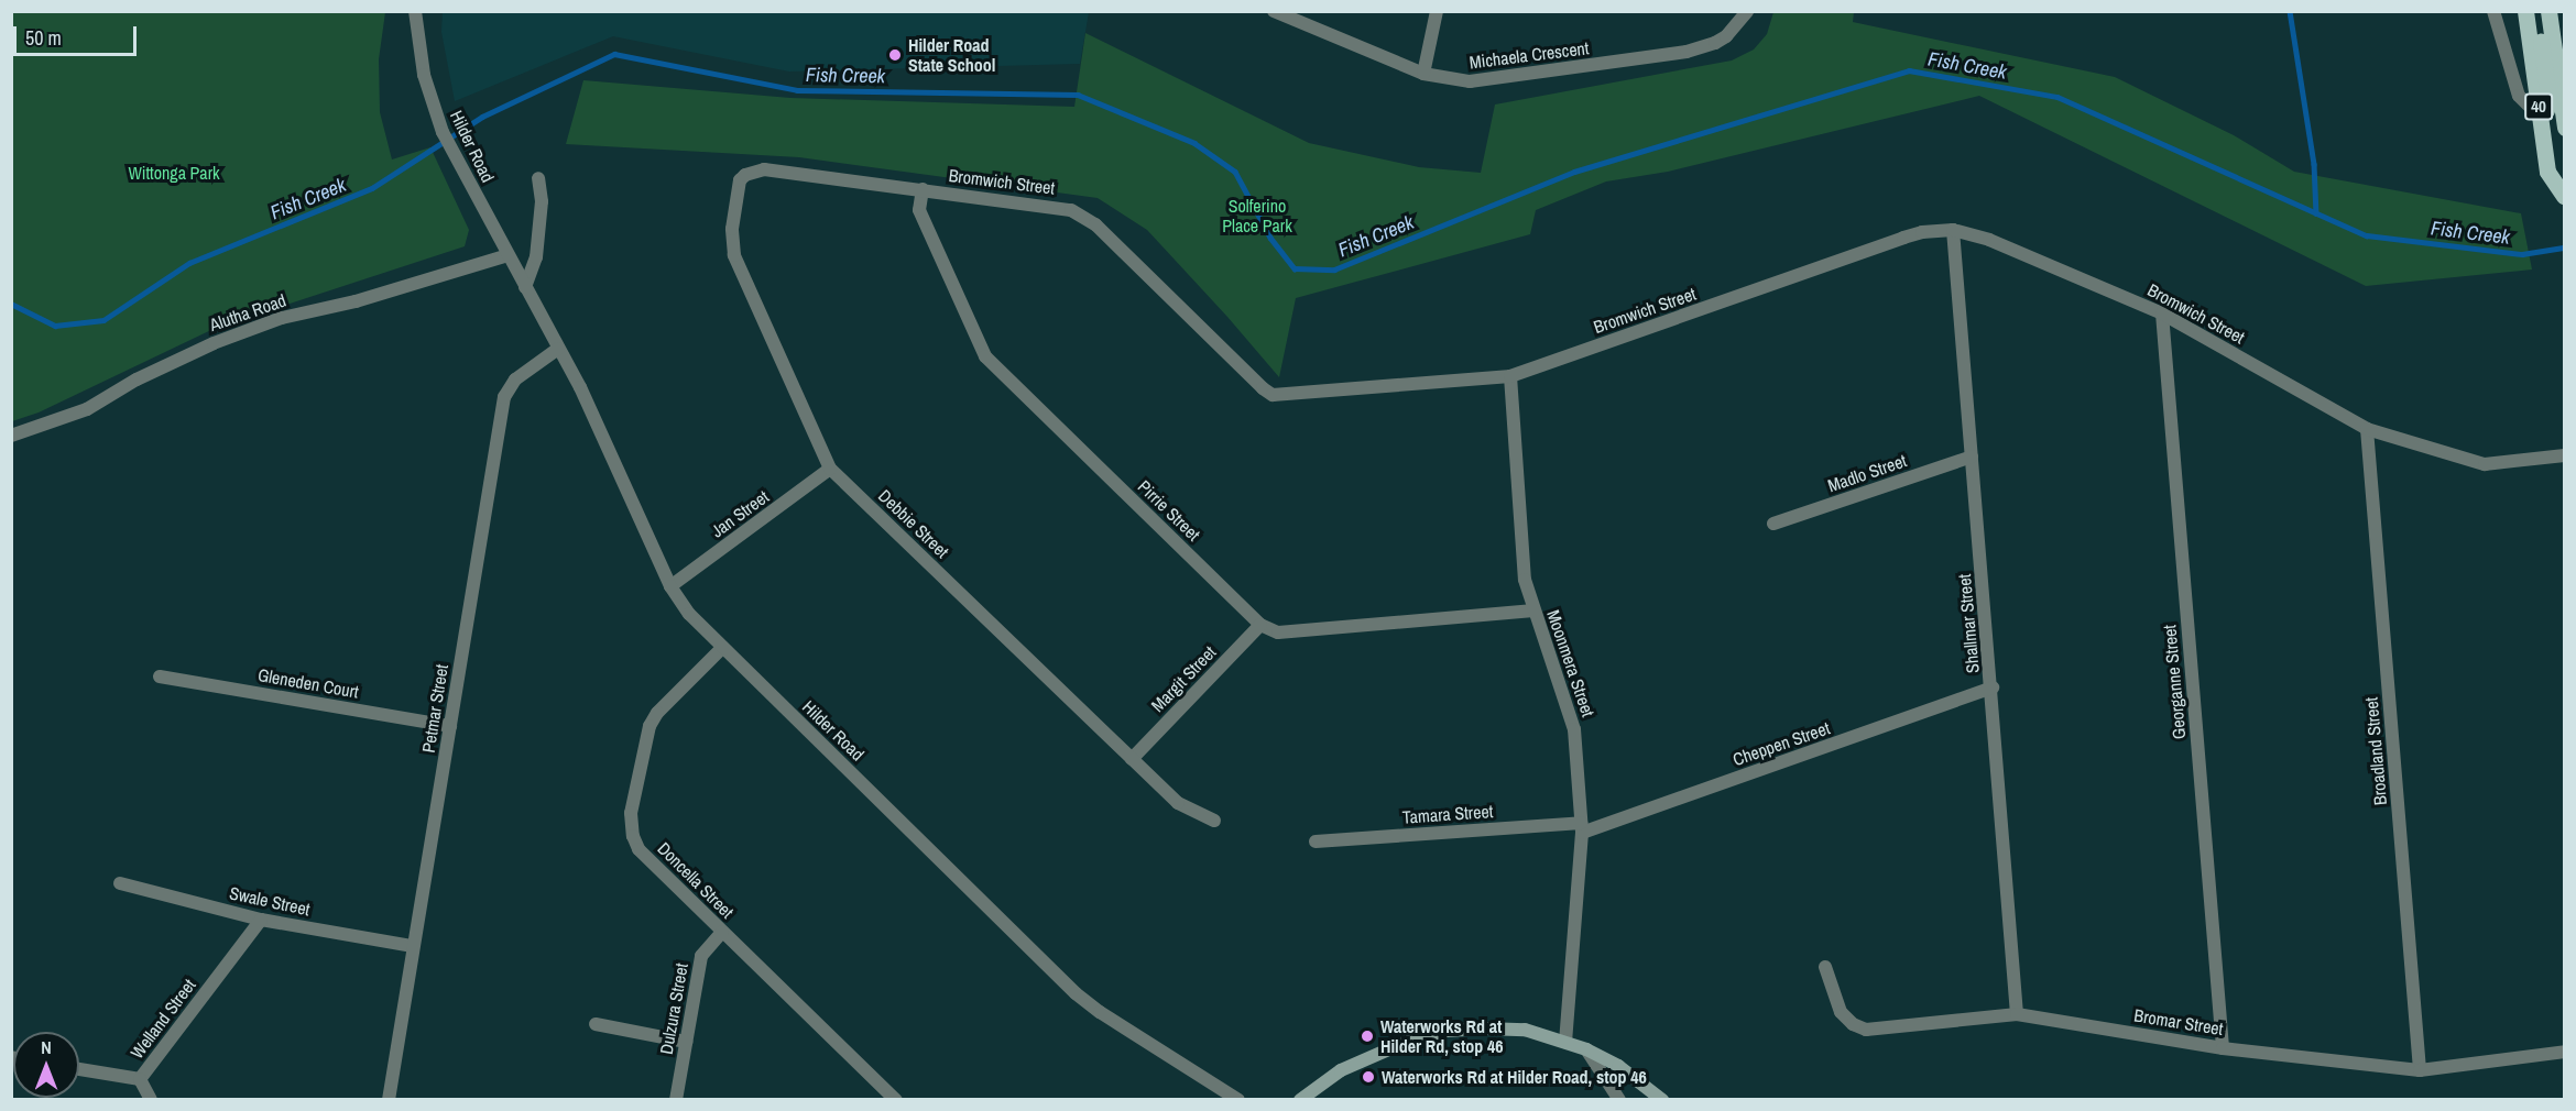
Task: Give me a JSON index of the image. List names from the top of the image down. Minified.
{"streets":{"main road":["40"],"street":["Michaela Crescent","Hilder Road","Bromwich Street","Alutha Road","Madlo Street","Pirrie Street","Jan Street","Debbie Street","Shallmar Street","Moonmera Street","Margit Street","Georganne Street","Gleneden Court","Petmar Street","Cheppen Street","Broadland Street","Tamara Street","Doncella Street","Swale Street","Dulzura Street","Welland Street","Bromar Street"]},"crossings":[["Hilder Road","Alutha Road"],["Hilder Road","Jan Street"],["Hilder Road","Petmar Street"],["Hilder Road","Doncella Street"],["Bromwich Street","Pirrie Street"],["Bromwich Street","Debbie Street"],["Bromwich Street","Shallmar Street"],["Bromwich Street","Moonmera Street"],["Bromwich Street","Georganne Street"],["Bromwich Street","Broadland Street"],["Madlo Street","Shallmar Street"],["Pirrie Street","Margit Street"],["Jan Street","Debbie Street"],["Debbie Street","Margit Street"],["Shallmar Street","Cheppen Street"],["Shallmar Street","Bromar Street"],["Moonmera Street","Cheppen Street"],["Moonmera Street","Tamara Street"],["Georganne Street","Bromar Street"],["Gleneden Court","Petmar Street"],["Petmar Street","Swale Street"],["Cheppen Street","Tamara Street"],["Broadland Street","Bromar Street"],["Doncella Street","Dulzura Street"],["Swale Street","Welland Street"]],"water":["Fish Creek"],"parks":["Wittonga Park","Solferino Place Park"],"places":["Hilder Road State School","Waterworks Rd at Hilder Rd, stop 46","Waterworks Rd at Hilder Road, stop 46"],"scale_bar":"50 m","north":"top"}
